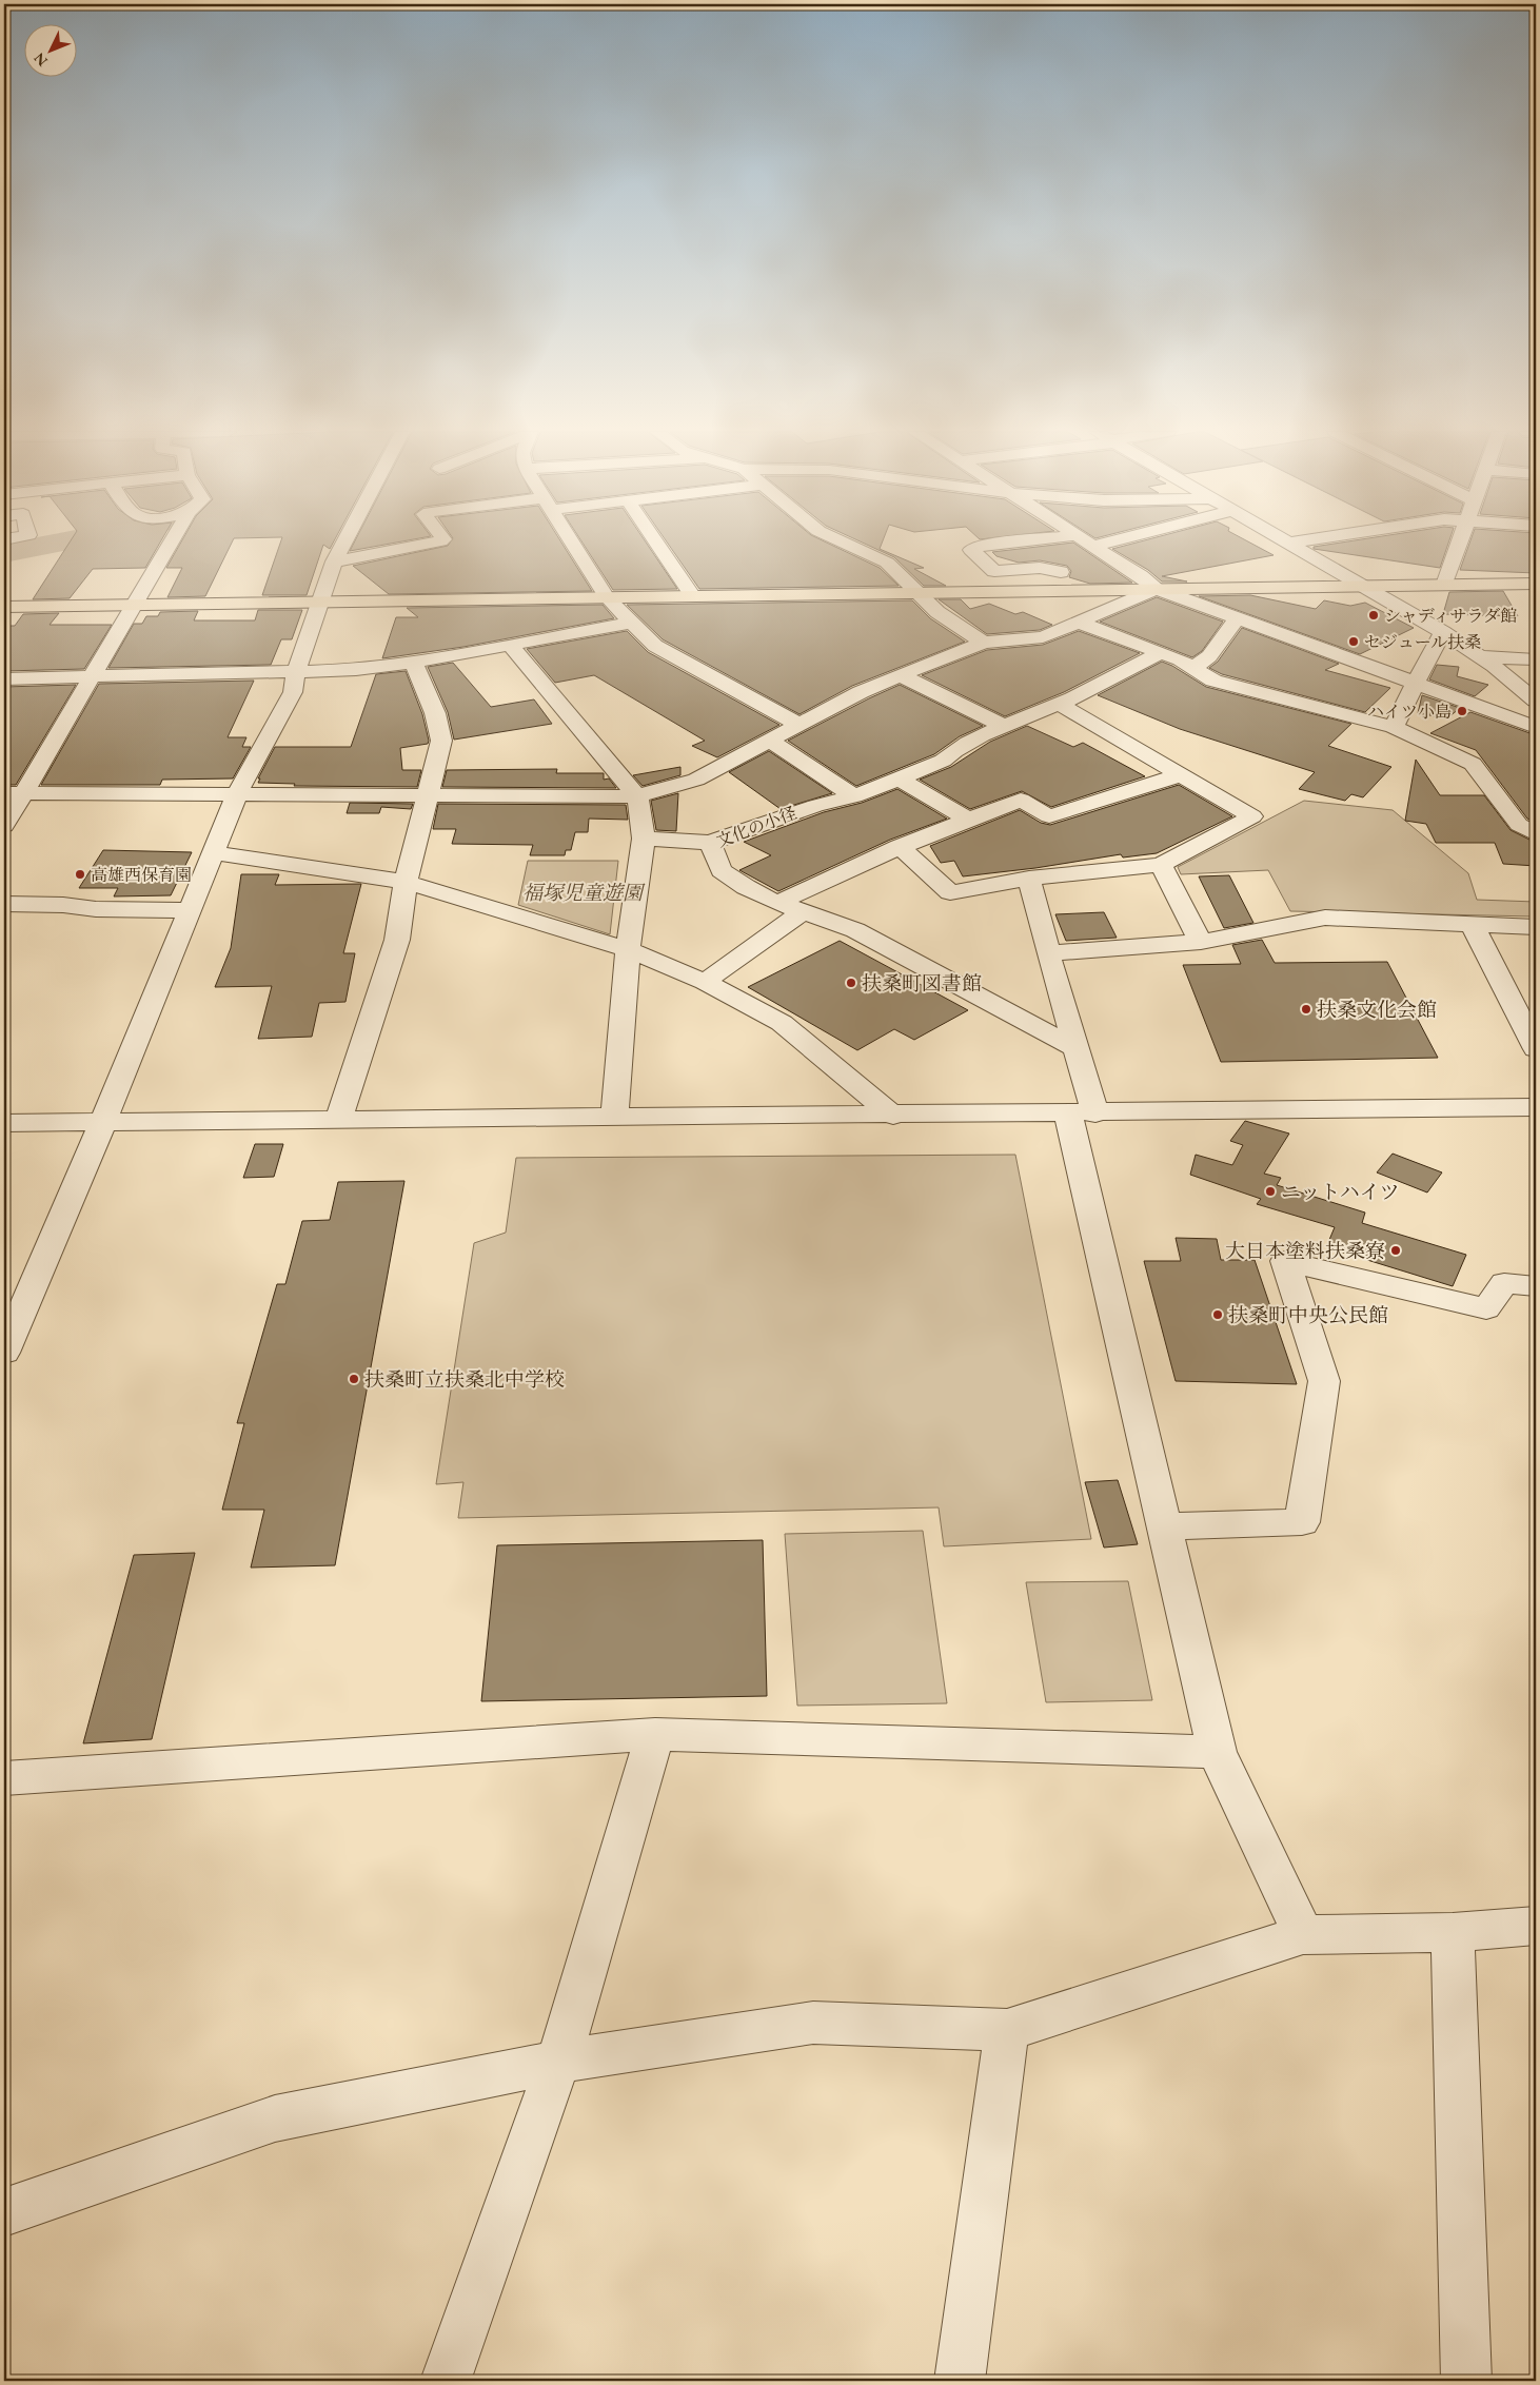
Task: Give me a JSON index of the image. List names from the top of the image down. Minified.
{"streets":{"street":["文化の小径"]},"parks":["福塚児童遊園"],"places":["シャディサラダ館","セジュール扶桑","ハイツ小島","高雄西保育園","扶桑町図書館","扶桑文化会館","ニットハイツ","大日本塗料扶桑寮","扶桑町中央公民館","扶桑町立扶桑北中学校"],"north":"bottom left"}
